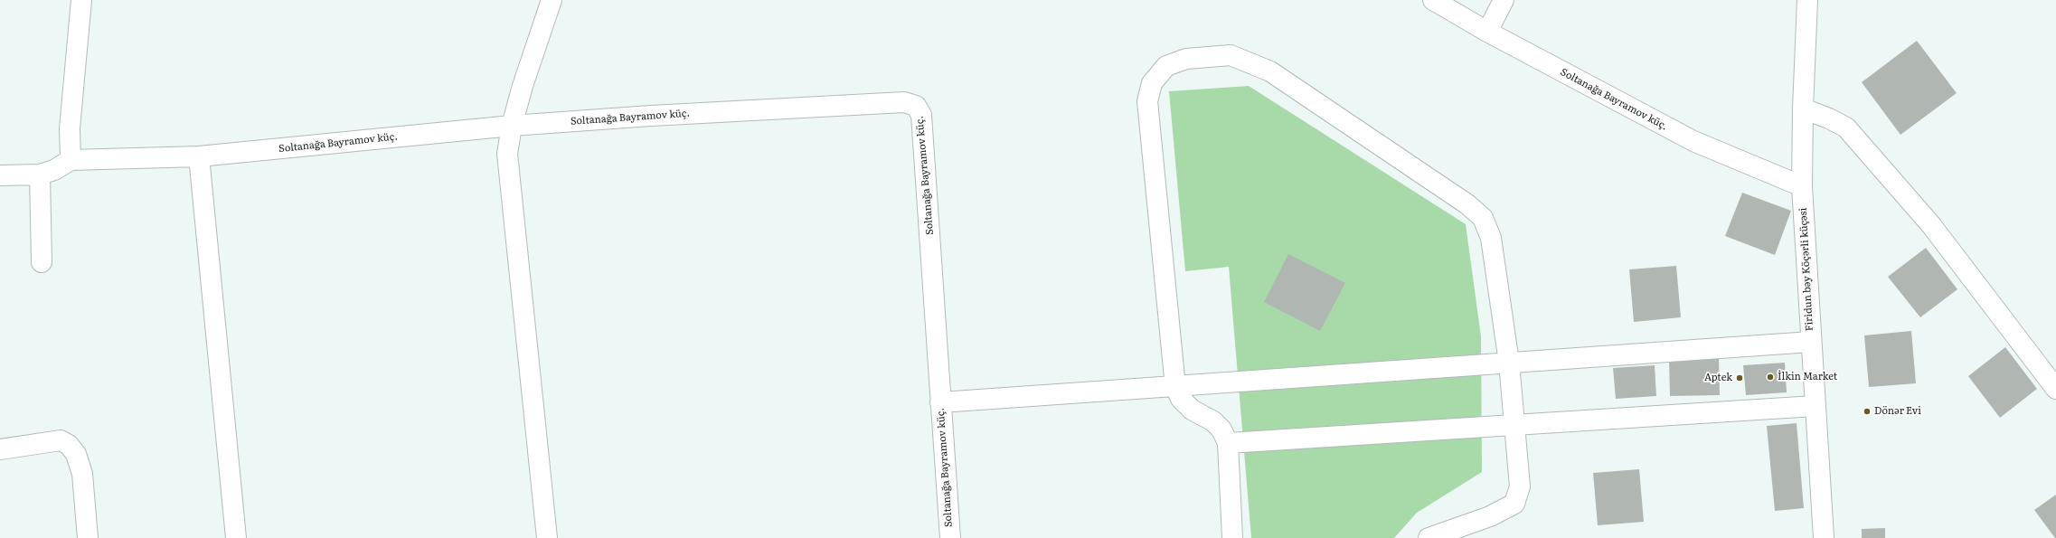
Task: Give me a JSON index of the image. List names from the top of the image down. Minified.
{"streets":{"street":["Soltanağa Bayramov küç.","Firidun bəy Köçərli küçəsi"]},"crossings":[["Soltanağa Bayramov küç.","Firidun bəy Köçərli küçəsi"]],"places":["İlkin Market","Aptek","Dönər Evi"]}
